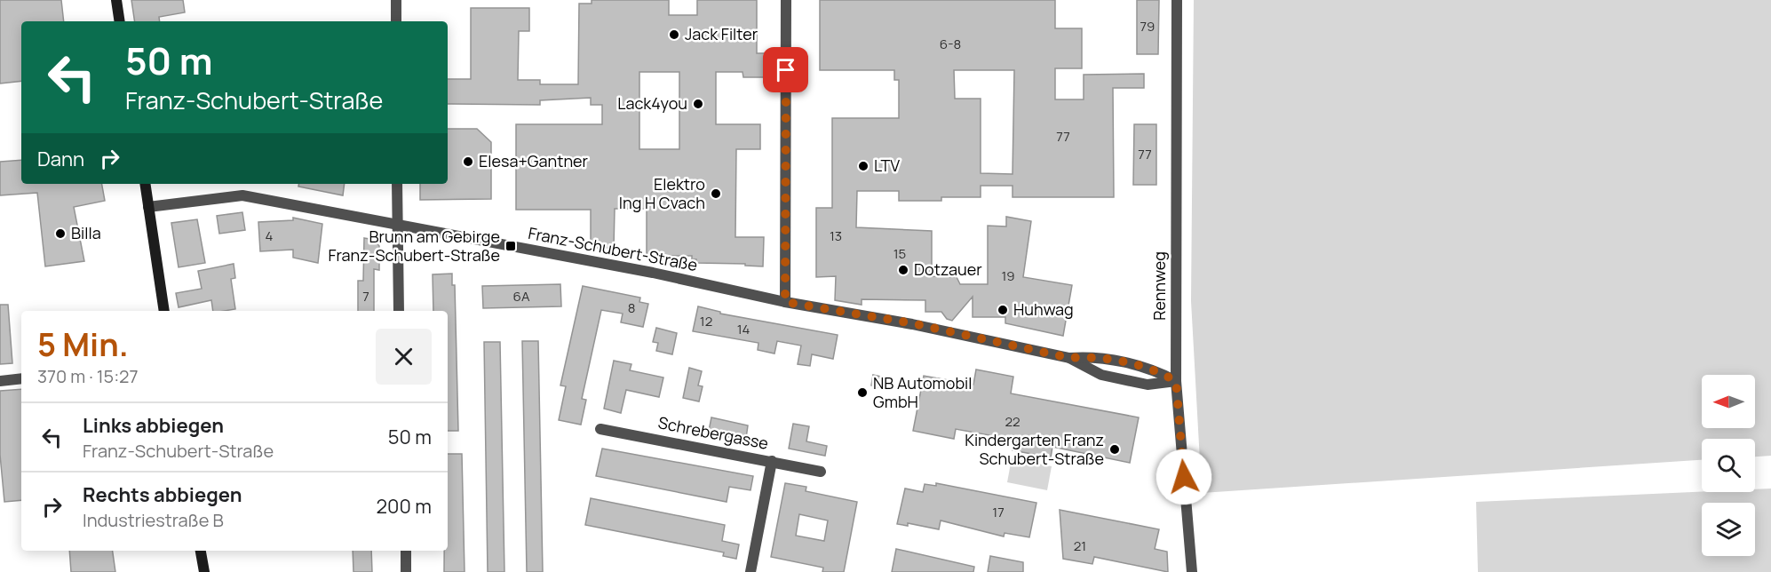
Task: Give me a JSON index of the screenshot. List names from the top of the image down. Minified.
{"streets":{"street":["Franz-Schubert-Straße","Rennweg","Schrebergasse"]},"crossings":[["Franz-Schubert-Straße","Rennweg"]],"places":{"other":["Jack Filter","Lack4you","Elesa+Gantner","LTV","Elektro Ing H Cvach","Billa","Dotzauer","Huhwag","NB Automobil GmbH","Kindergarten Franz Schubert-Straße"],"transit":["Brunn am Gebirge Franz-Schubert-Straße"]},"house_numbers":["79","6-8","77","77","4","13","15","19","7","6A","8","12","14","22","17","21"],"north":"left","page":{"turn":["50 m","Franz-Schubert-Straße"],"then":"Dann","heading":["5 Min.","370 m · 15:27"],"list":[{"name":"Links abbiegen","note":"Franz-Schubert-Straße","value":"50 m"},{"name":"Rechts abbiegen","note":"Industriestraße B","value":"200 m"}]}}
